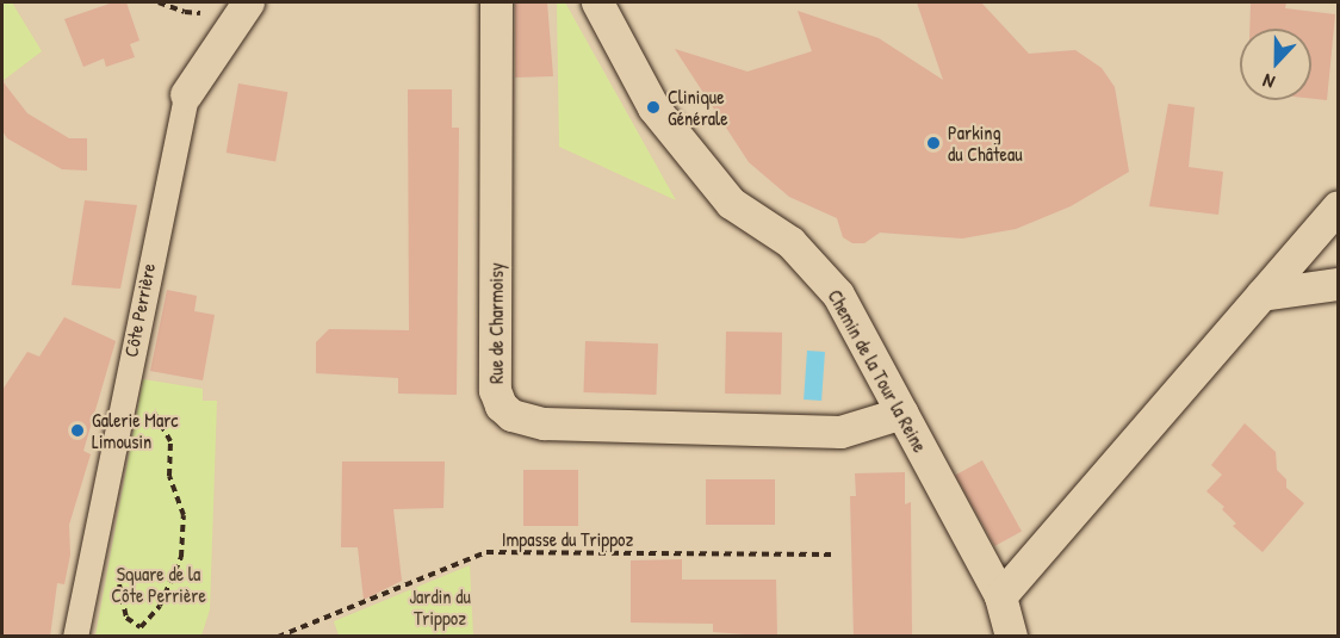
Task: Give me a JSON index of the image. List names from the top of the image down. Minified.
{"streets":{"street":["Côte Perrière","Rue de Charmoisy","Chemin de la Tour la Reine"],"path":["Impasse du Trippoz"]},"crossings":[["Rue de Charmoisy","Chemin de la Tour la Reine"]],"parks":["Square de la Côte Perrière","Jardin du Trippoz"],"places":["Clinique Générale","Parking du Château","Galerie Marc Limousin"],"north":"bottom"}
